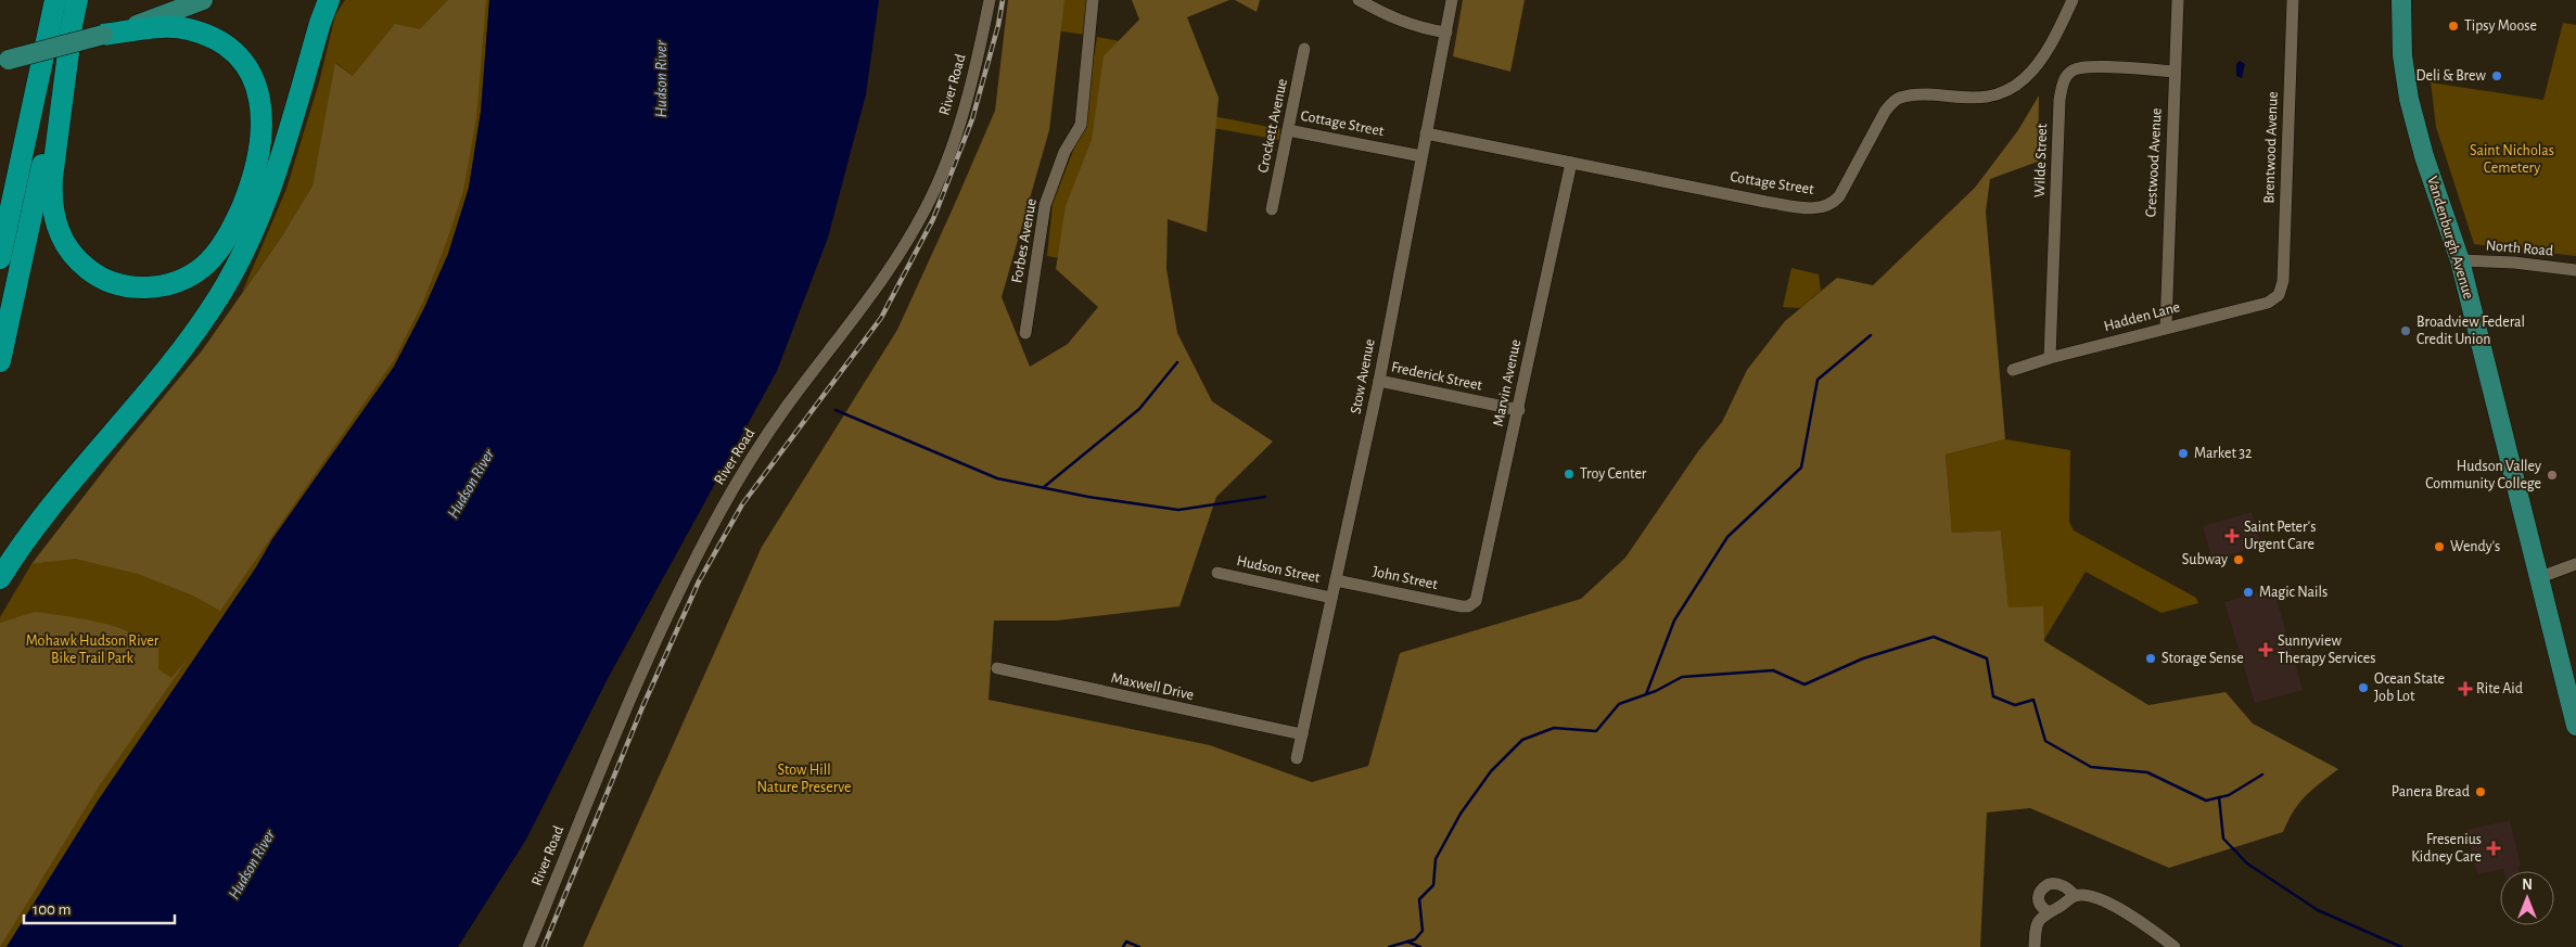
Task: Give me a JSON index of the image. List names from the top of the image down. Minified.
{"streets":{"main road":["Vandenburgh Avenue"],"street":["River Road","Cottage Street","Crockett Avenue","Brentwood Avenue","Wilde Street","Crestwood Avenue","Forbes Avenue","North Road","Hadden Lane","Stow Avenue","Frederick Street","Marvin Avenue","Hudson Street","John Street","Maxwell Drive"]},"crossings":[["Cottage Street","Crockett Avenue"],["Cottage Street","Stow Avenue"],["Cottage Street","Marvin Avenue"],["Brentwood Avenue","Hadden Lane"],["Wilde Street","Crestwood Avenue"],["Wilde Street","Hadden Lane"],["Crestwood Avenue","Hadden Lane"],["Vandenburgh Avenue","North Road"],["Stow Avenue","Frederick Street"],["Stow Avenue","Hudson Street"],["Stow Avenue","John Street"],["Stow Avenue","Maxwell Drive"],["Frederick Street","Marvin Avenue"],["Marvin Avenue","John Street"]],"water":["Hudson River"],"parks":["Saint Nicholas Cemetery","Mohawk Hudson River Bike Trail Park","Stow Hill Nature Preserve"],"places":{"other":["Tipsy Moose","Deli & Brew","Broadview Federal Credit Union","Market 32","Troy Center","Hudson Valley Community College","Wendy's","Subway","Magic Nails","Storage Sense","Ocean State Job Lot","Panera Bread"],"health":["Saint Peter's Urgent Care","Sunnyview Therapy Services","Rite Aid","Fresenius Kidney Care"]},"scale_bar":"100 m","north":"top"}
